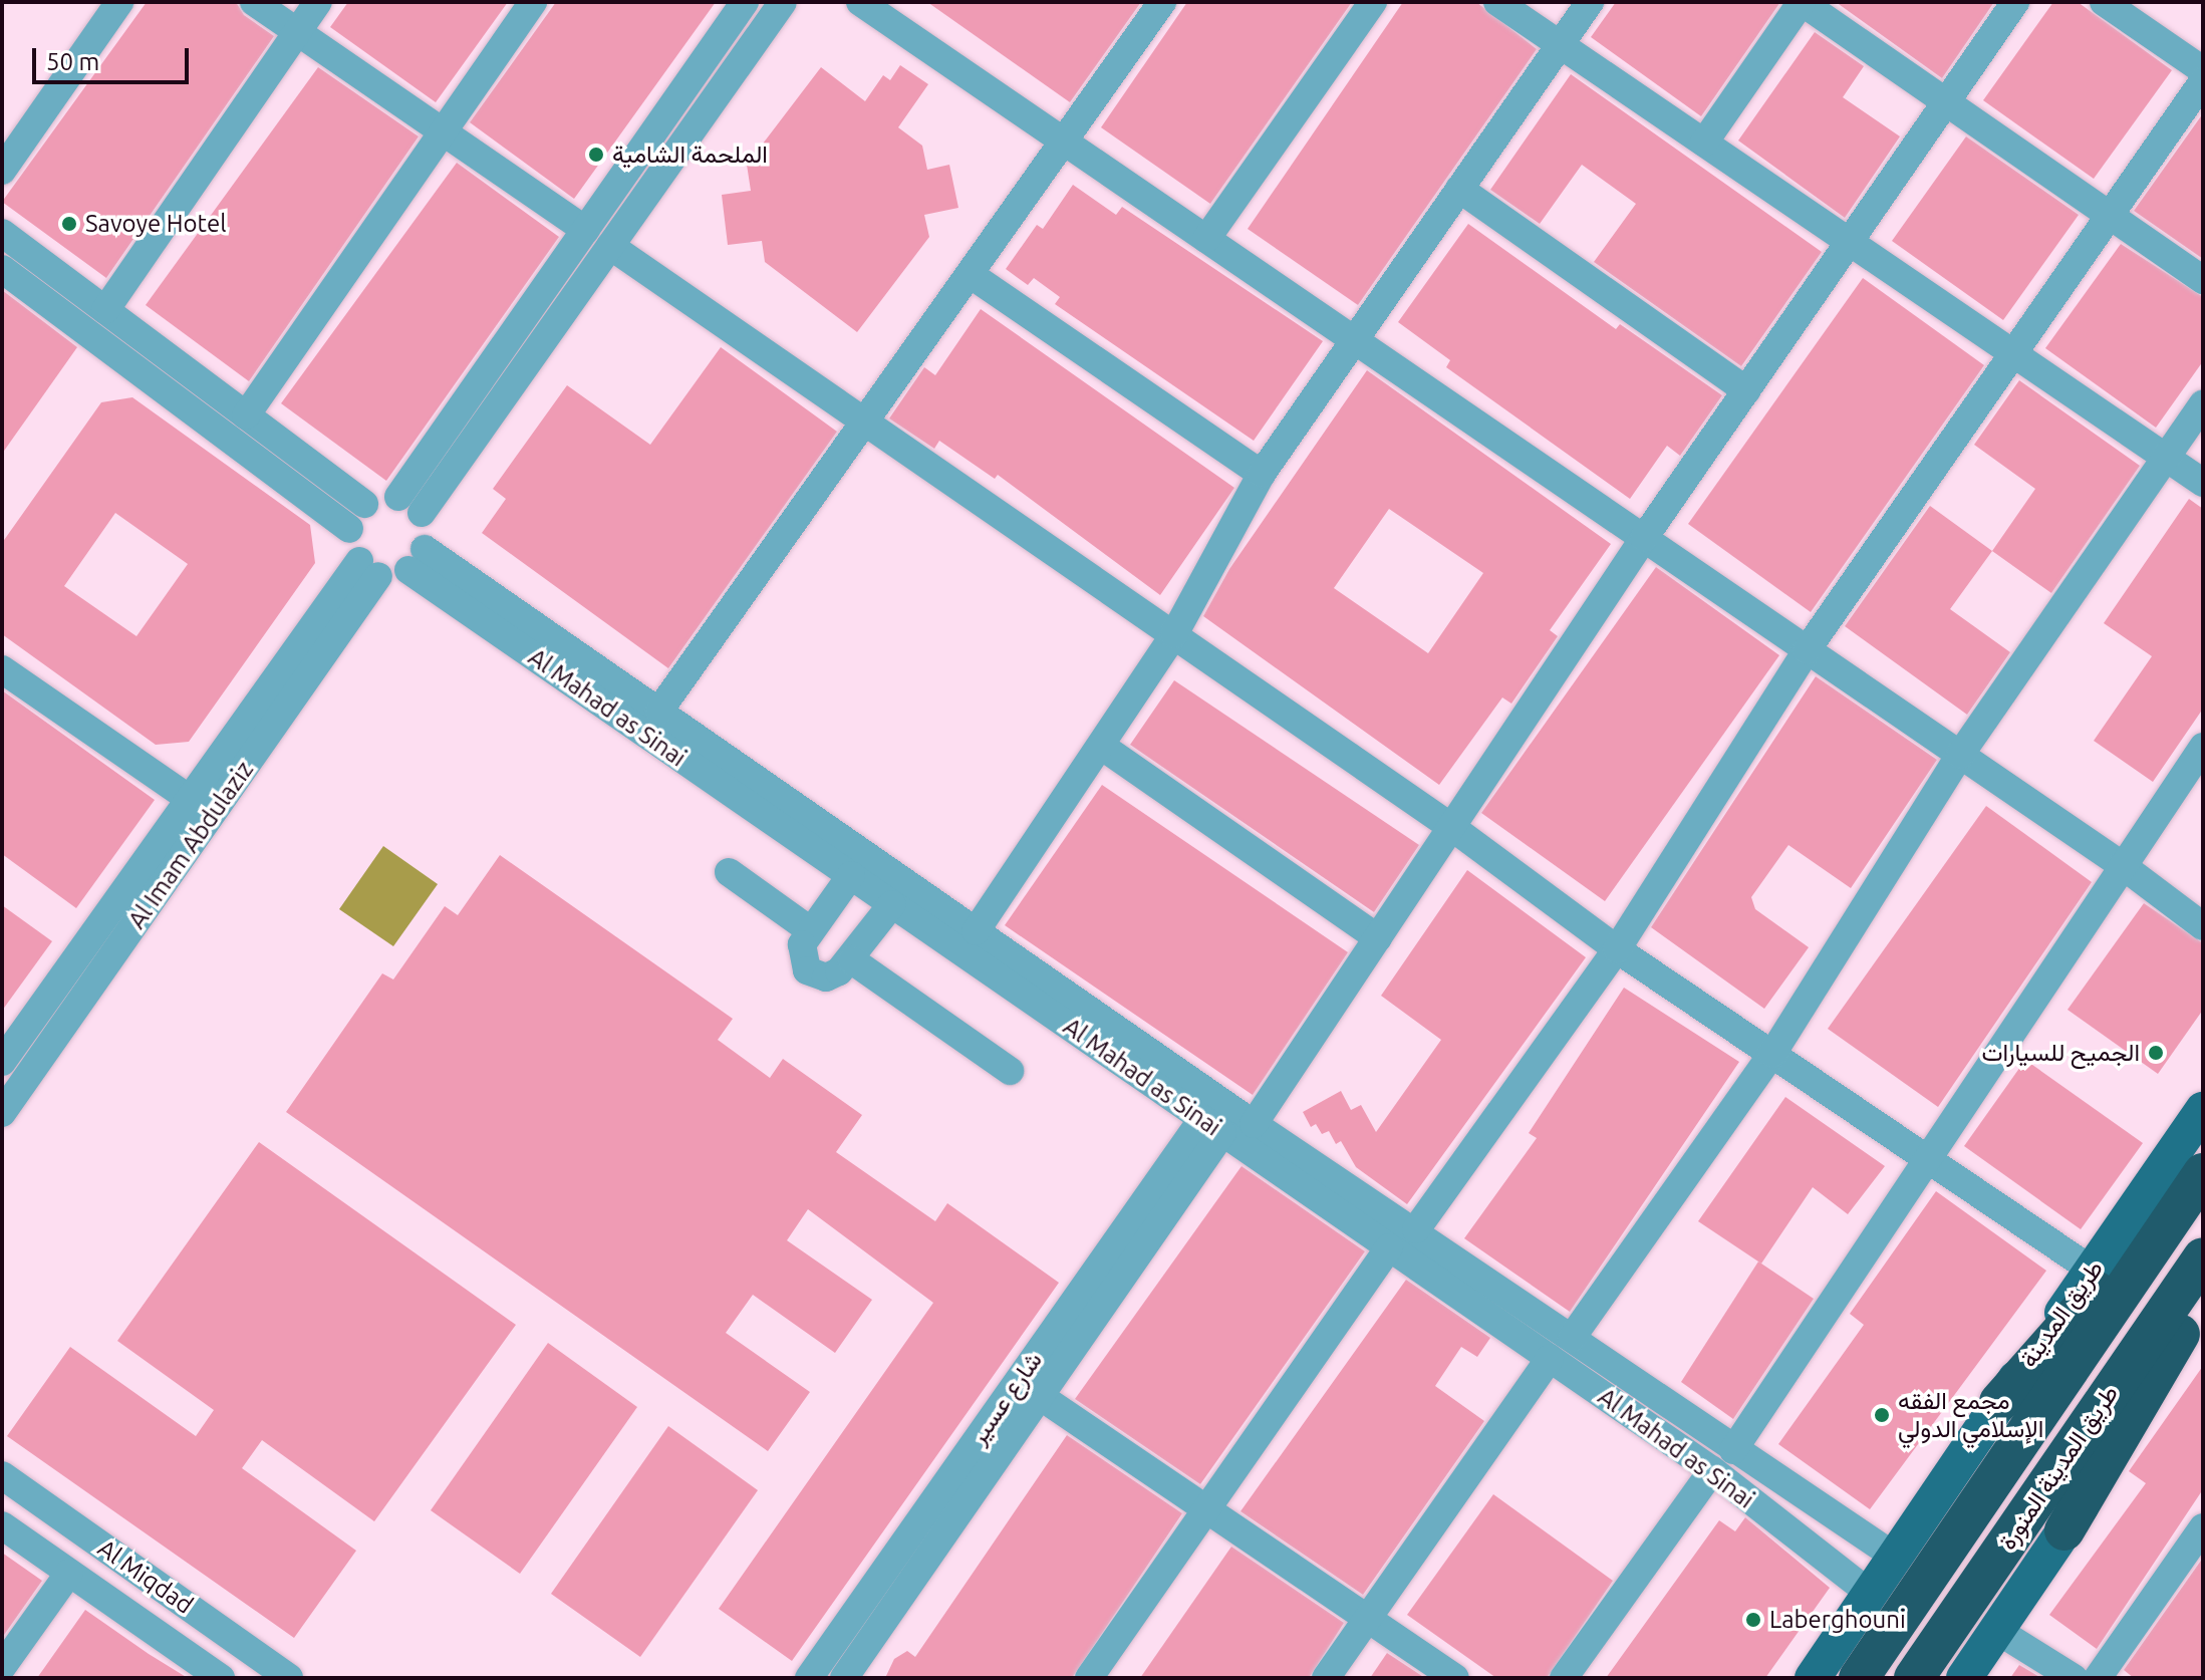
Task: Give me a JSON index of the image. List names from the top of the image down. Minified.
{"streets":{"highway":["طريق المدينة المنورة"],"main road":["طريق المدينة"],"street":["Al Mahad as Sinai","Al Imam Abdulaziz","شارع عسير","Al Miqdad"]},"crossings":[["Al Mahad as Sinai","Al Imam Abdulaziz"],["Al Mahad as Sinai","طريق المدينة"],["Al Mahad as Sinai","شارع عسير"]],"places":["الملحمة الشامية","Savoye Hotel","الجميح للسيارات","مجمع الفقه الإسلامي الدولي","Laberghouni"],"scale_bar":"50 m"}
